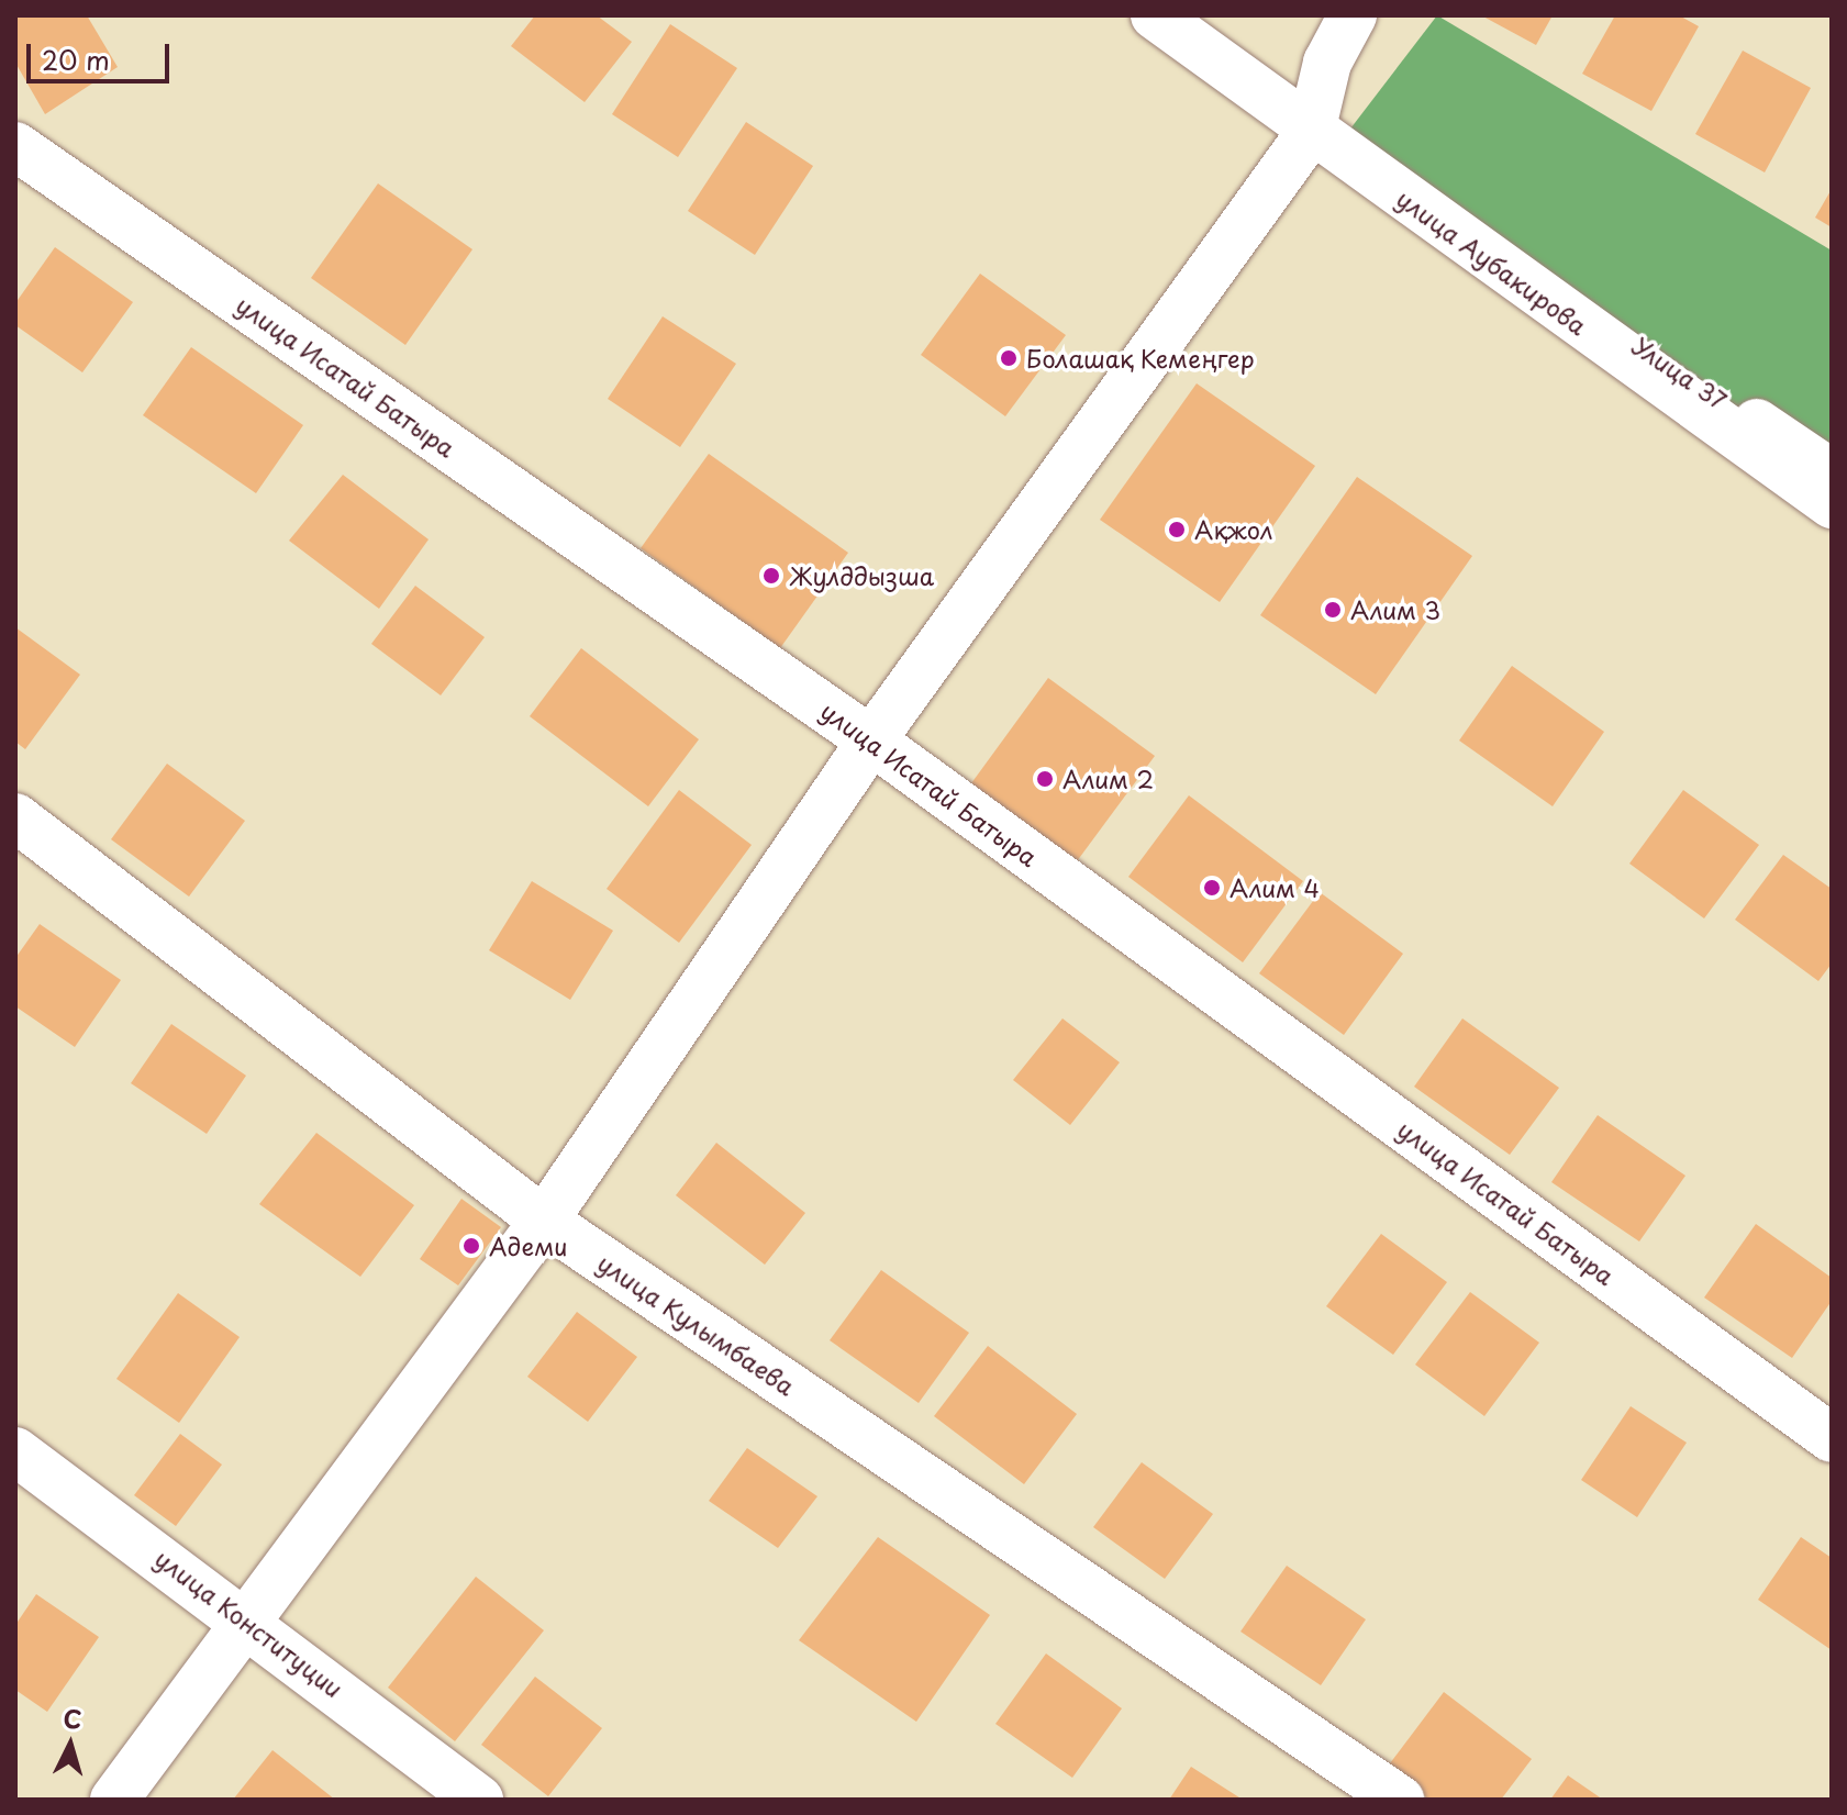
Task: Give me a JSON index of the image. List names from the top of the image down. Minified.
{"streets":{"street":["улица Аубакирова","Улица 37","улица Исатай Батыра","улица Кулымбаева","улица Конституции"]},"places":["Болашақ Кемеңгер","Ақжол","Жулддызша","Алим 3","Алим 2","Алим 4","Адеми"],"scale_bar":"20 m","north":"top"}
